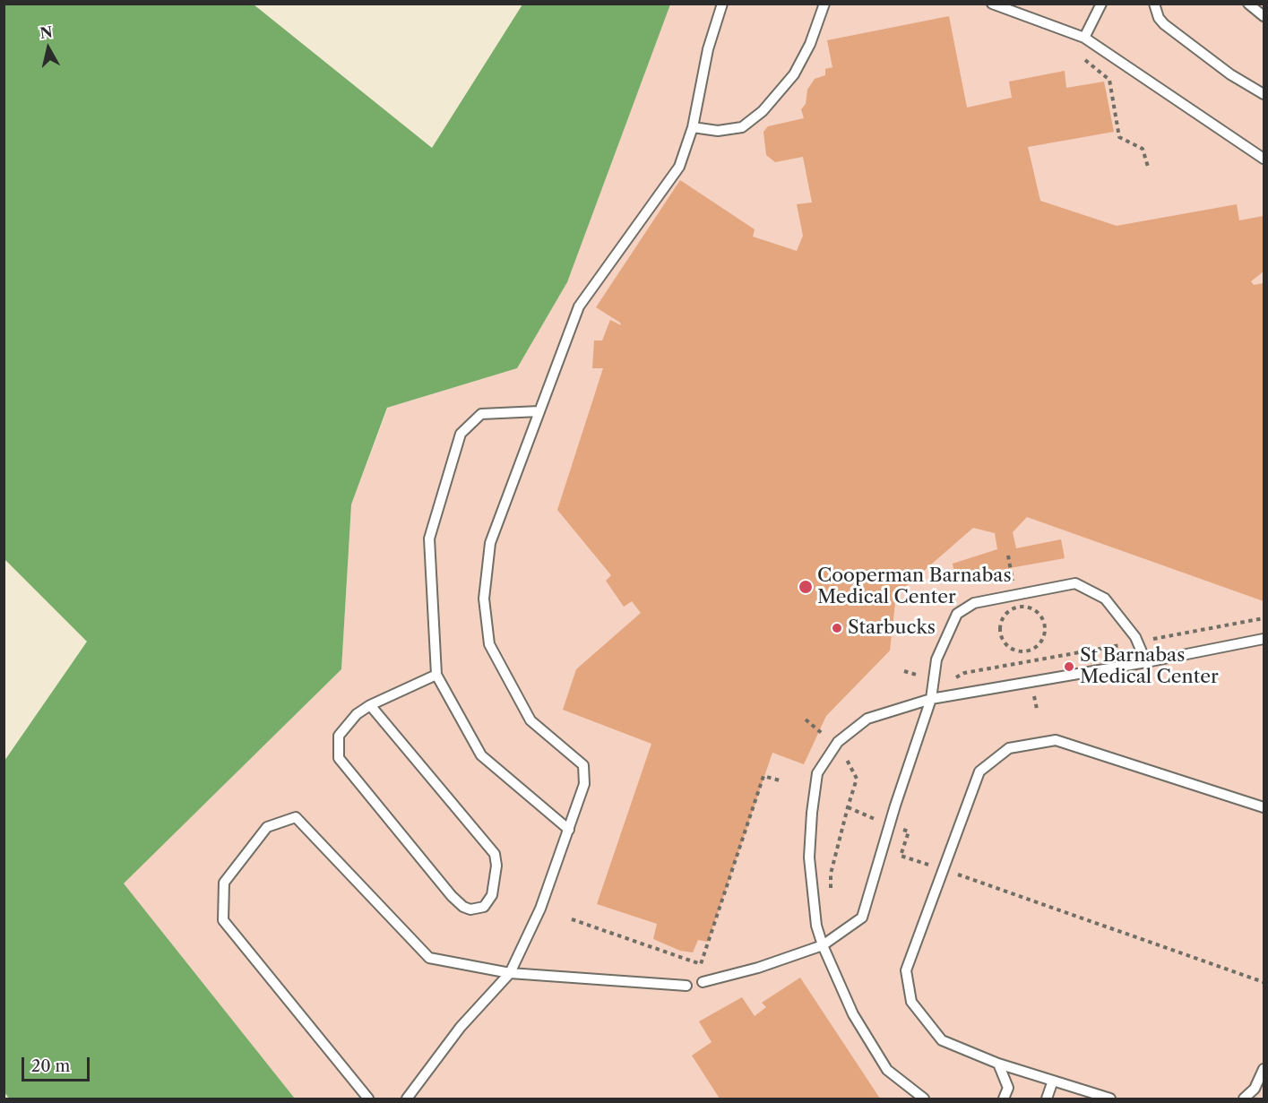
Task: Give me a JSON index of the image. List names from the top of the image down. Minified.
{"places":["Cooperman Barnabas Medical Center","Starbucks","St Barnabas Medical Center"],"scale_bar":"20 m","north":"top"}
